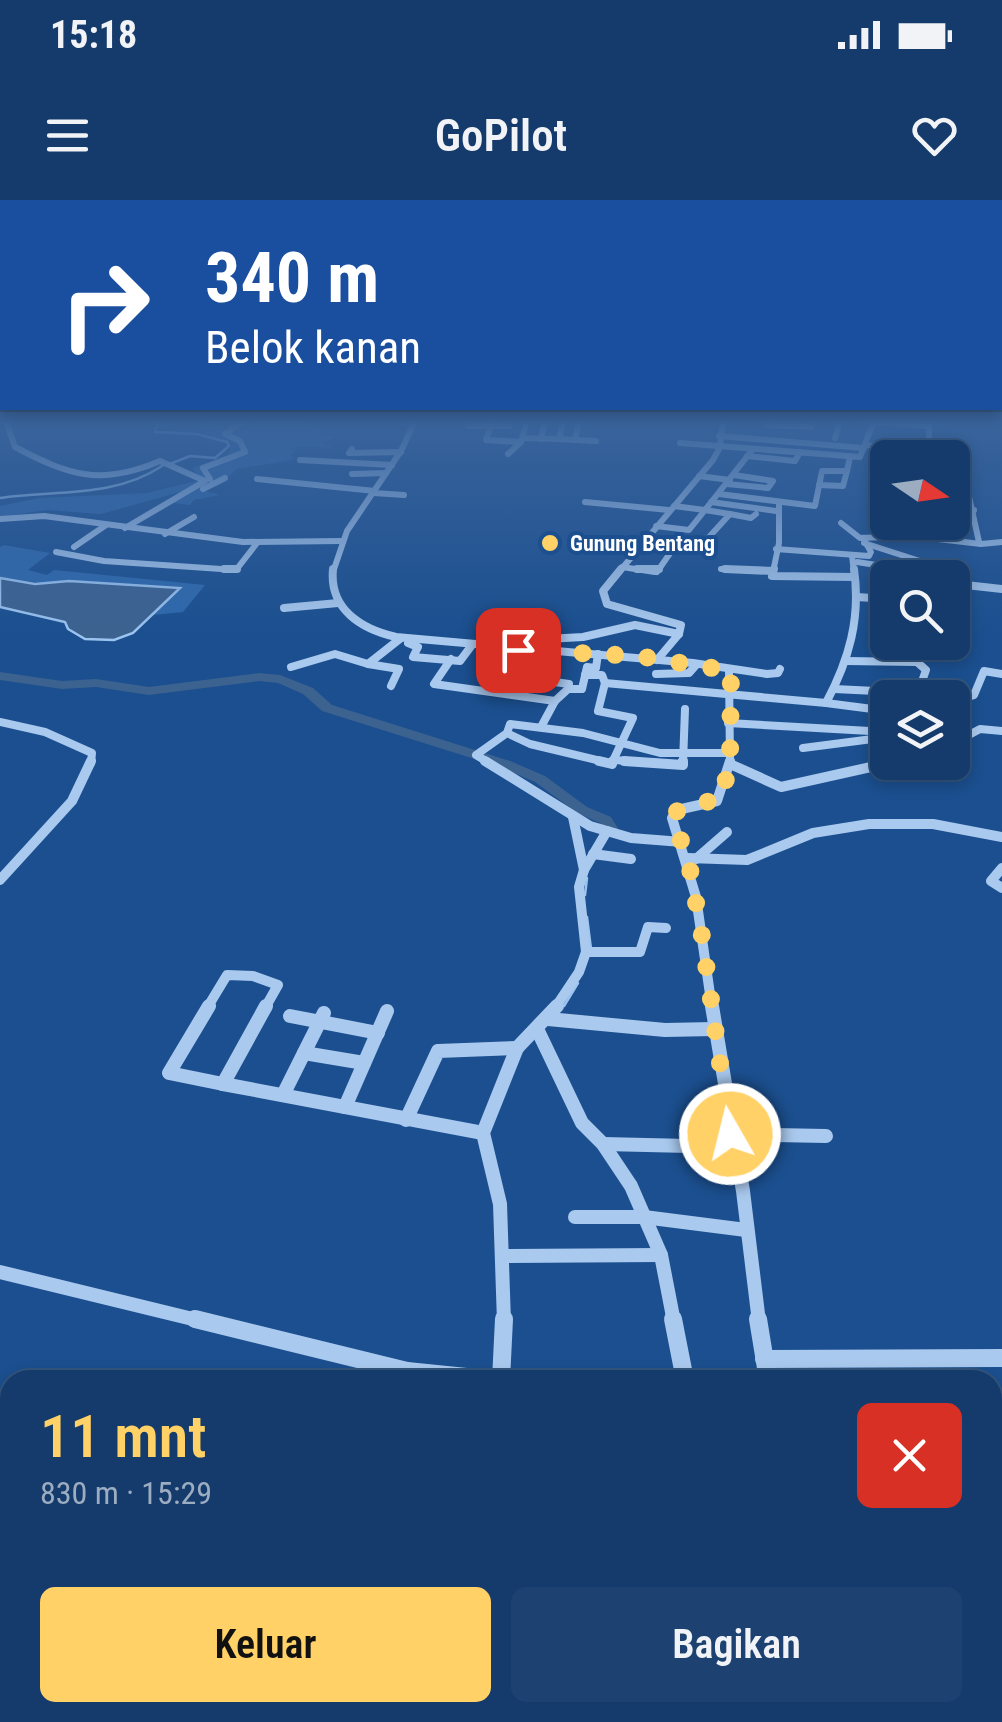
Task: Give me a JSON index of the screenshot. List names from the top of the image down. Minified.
{"places":["Gunung Bentang"],"north":"right","page":{"status":"15:18","header":"GoPilot","turn":["340 m","Belok kanan"],"heading":["11 mnt","830 m · 15:29"],"buttons":["Keluar","Bagikan"]}}
